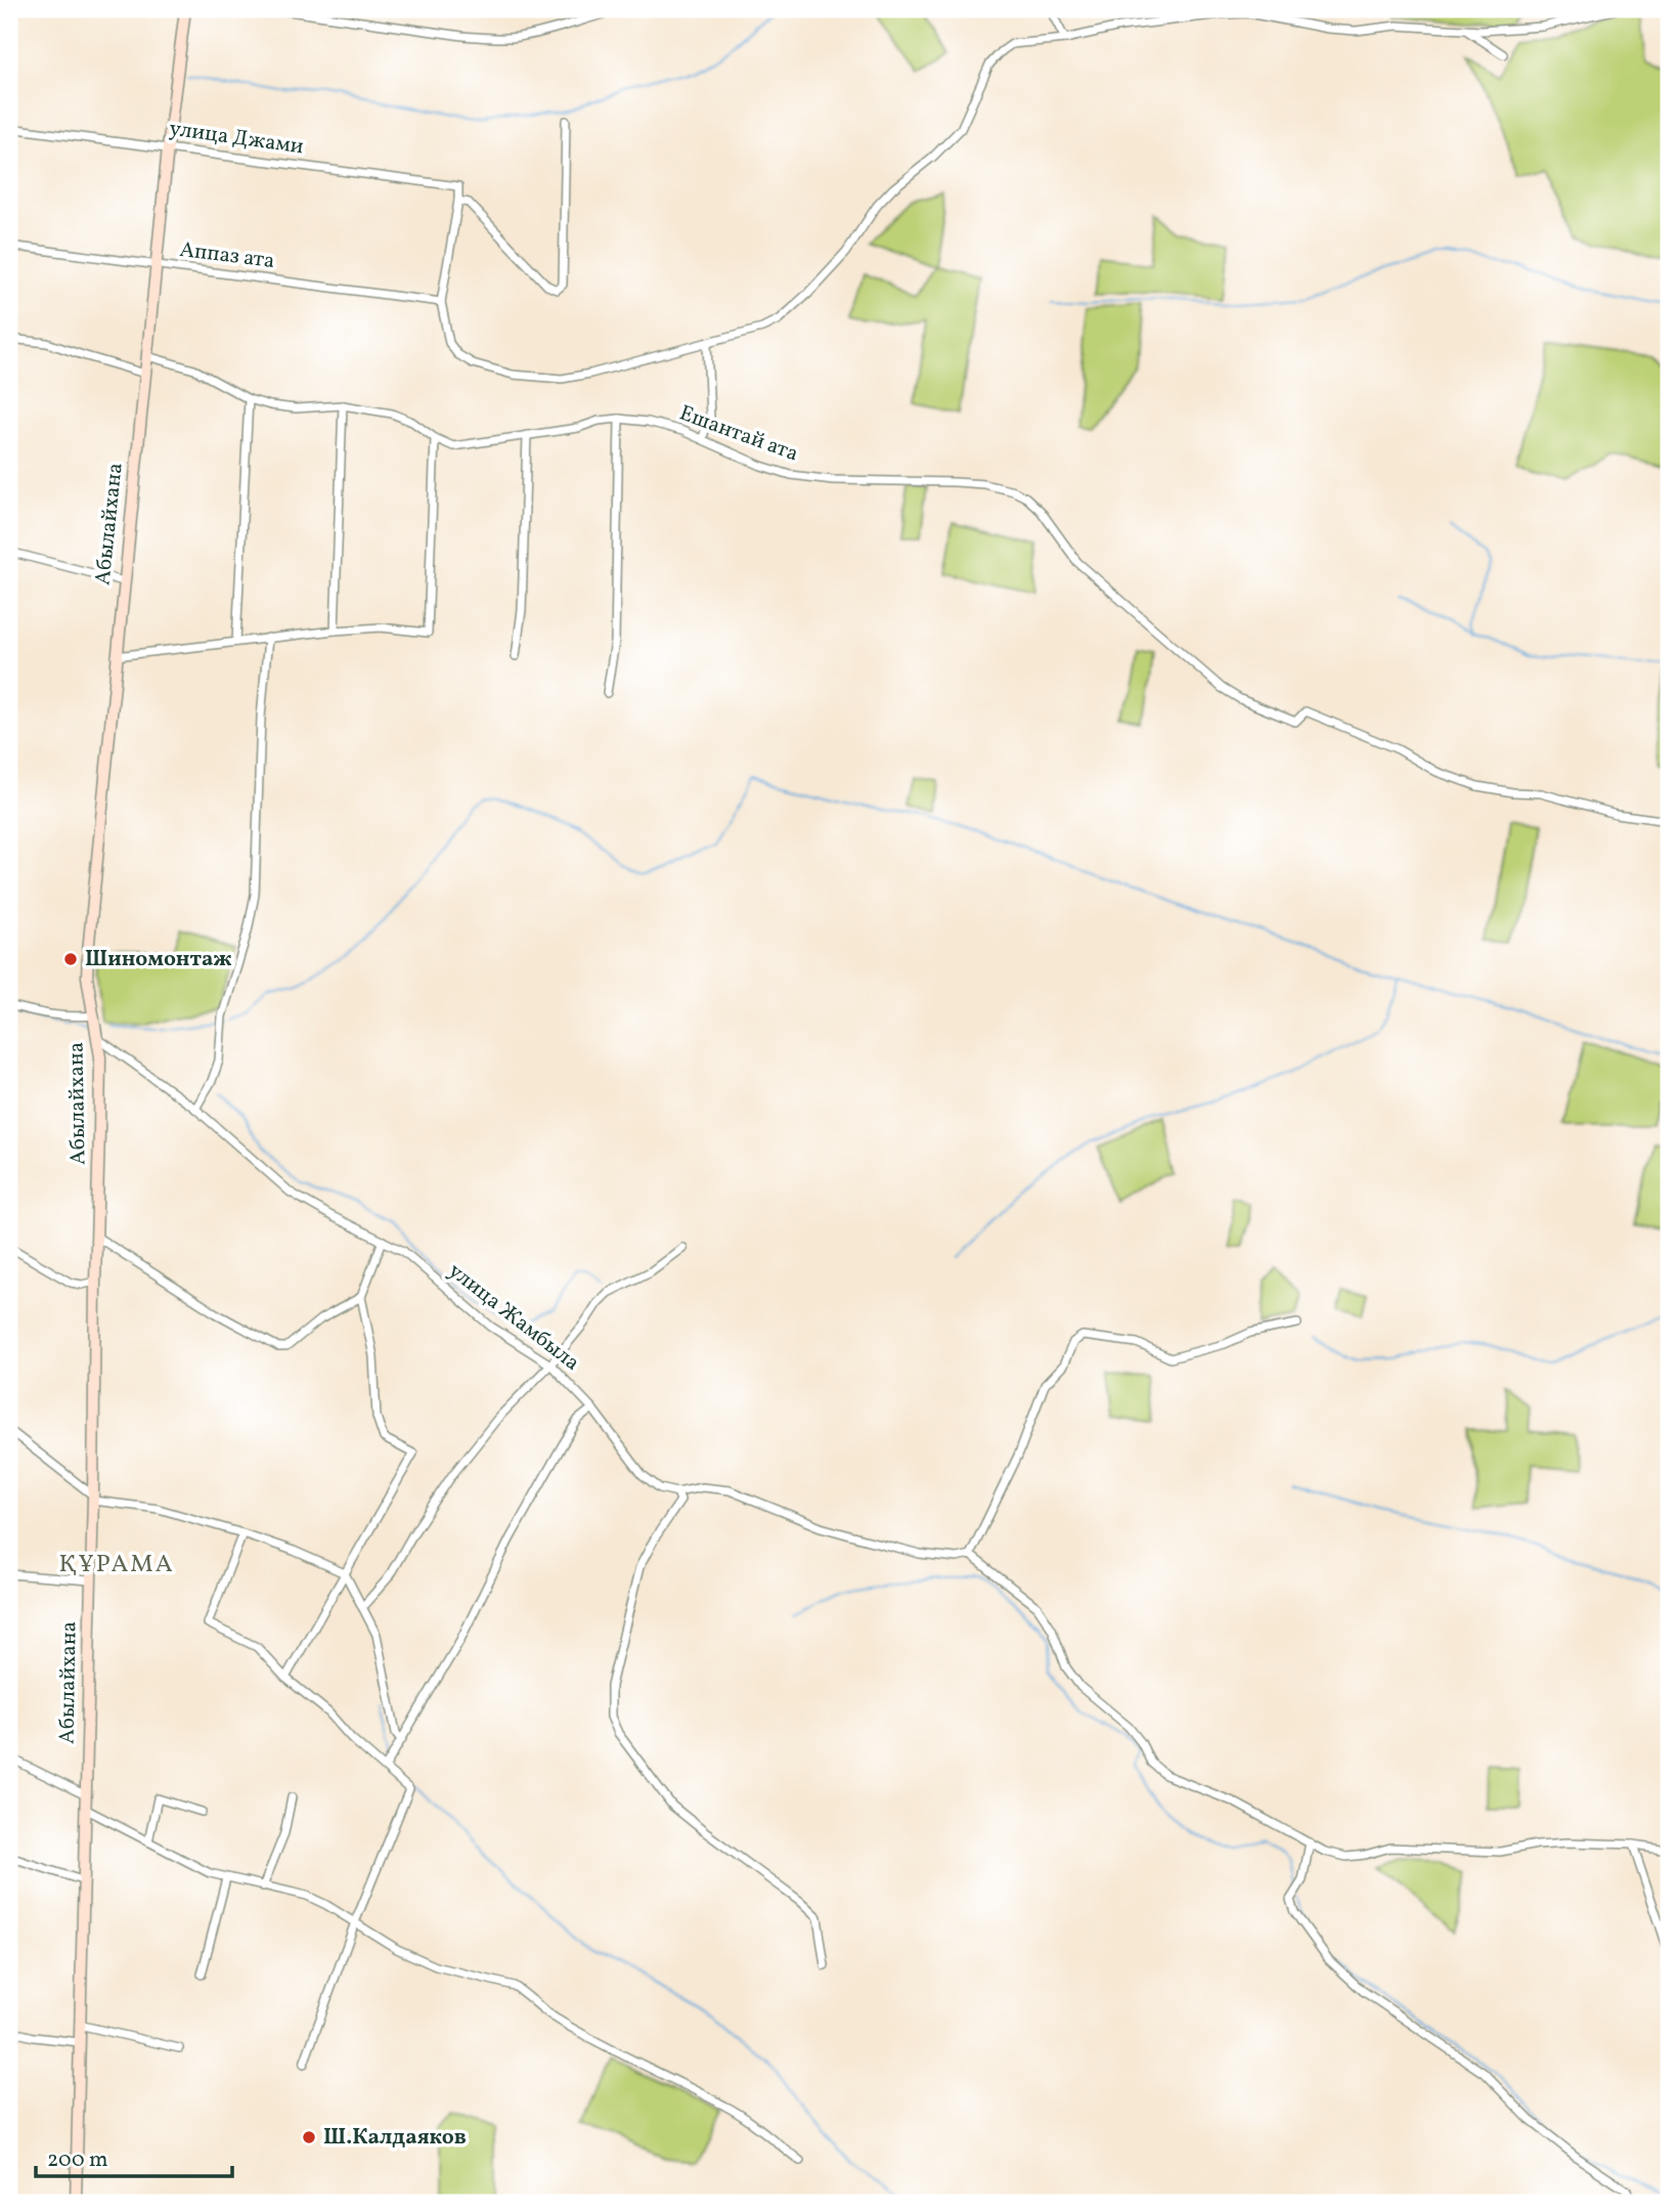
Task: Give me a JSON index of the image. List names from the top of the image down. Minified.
{"streets":{"main road":["Абылайхана"],"street":["улица Джами","Аппаз ата","Ешантай ата","улица Жамбыла"]},"crossings":[["улица Джами","Абылайхана"],["Аппаз ата","Абылайхана"],["Ешантай ата","Абылайхана"],["Абылайхана","улица Жамбыла"]],"districts":["ҚҰРАМА"],"places":["Шиномонтаж","Ш.Калдаяков"],"scale_bar":"200 m"}
